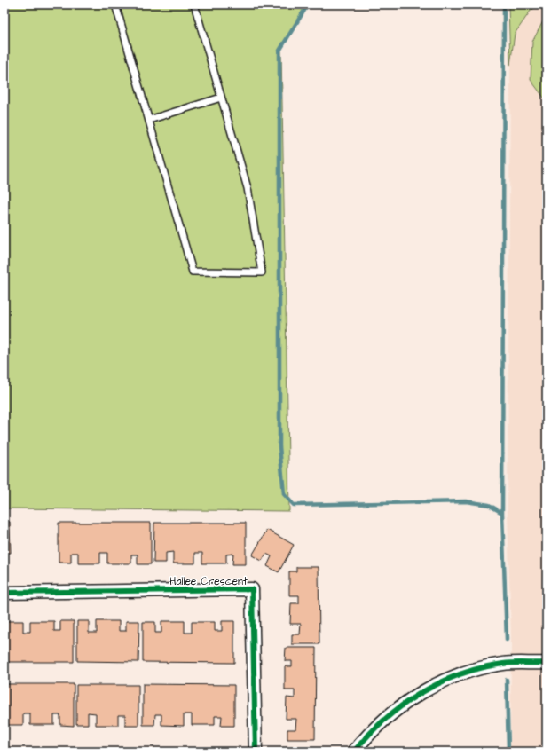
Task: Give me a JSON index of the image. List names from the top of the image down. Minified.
{"streets":{"street":["Hallee Crescent"]}}
